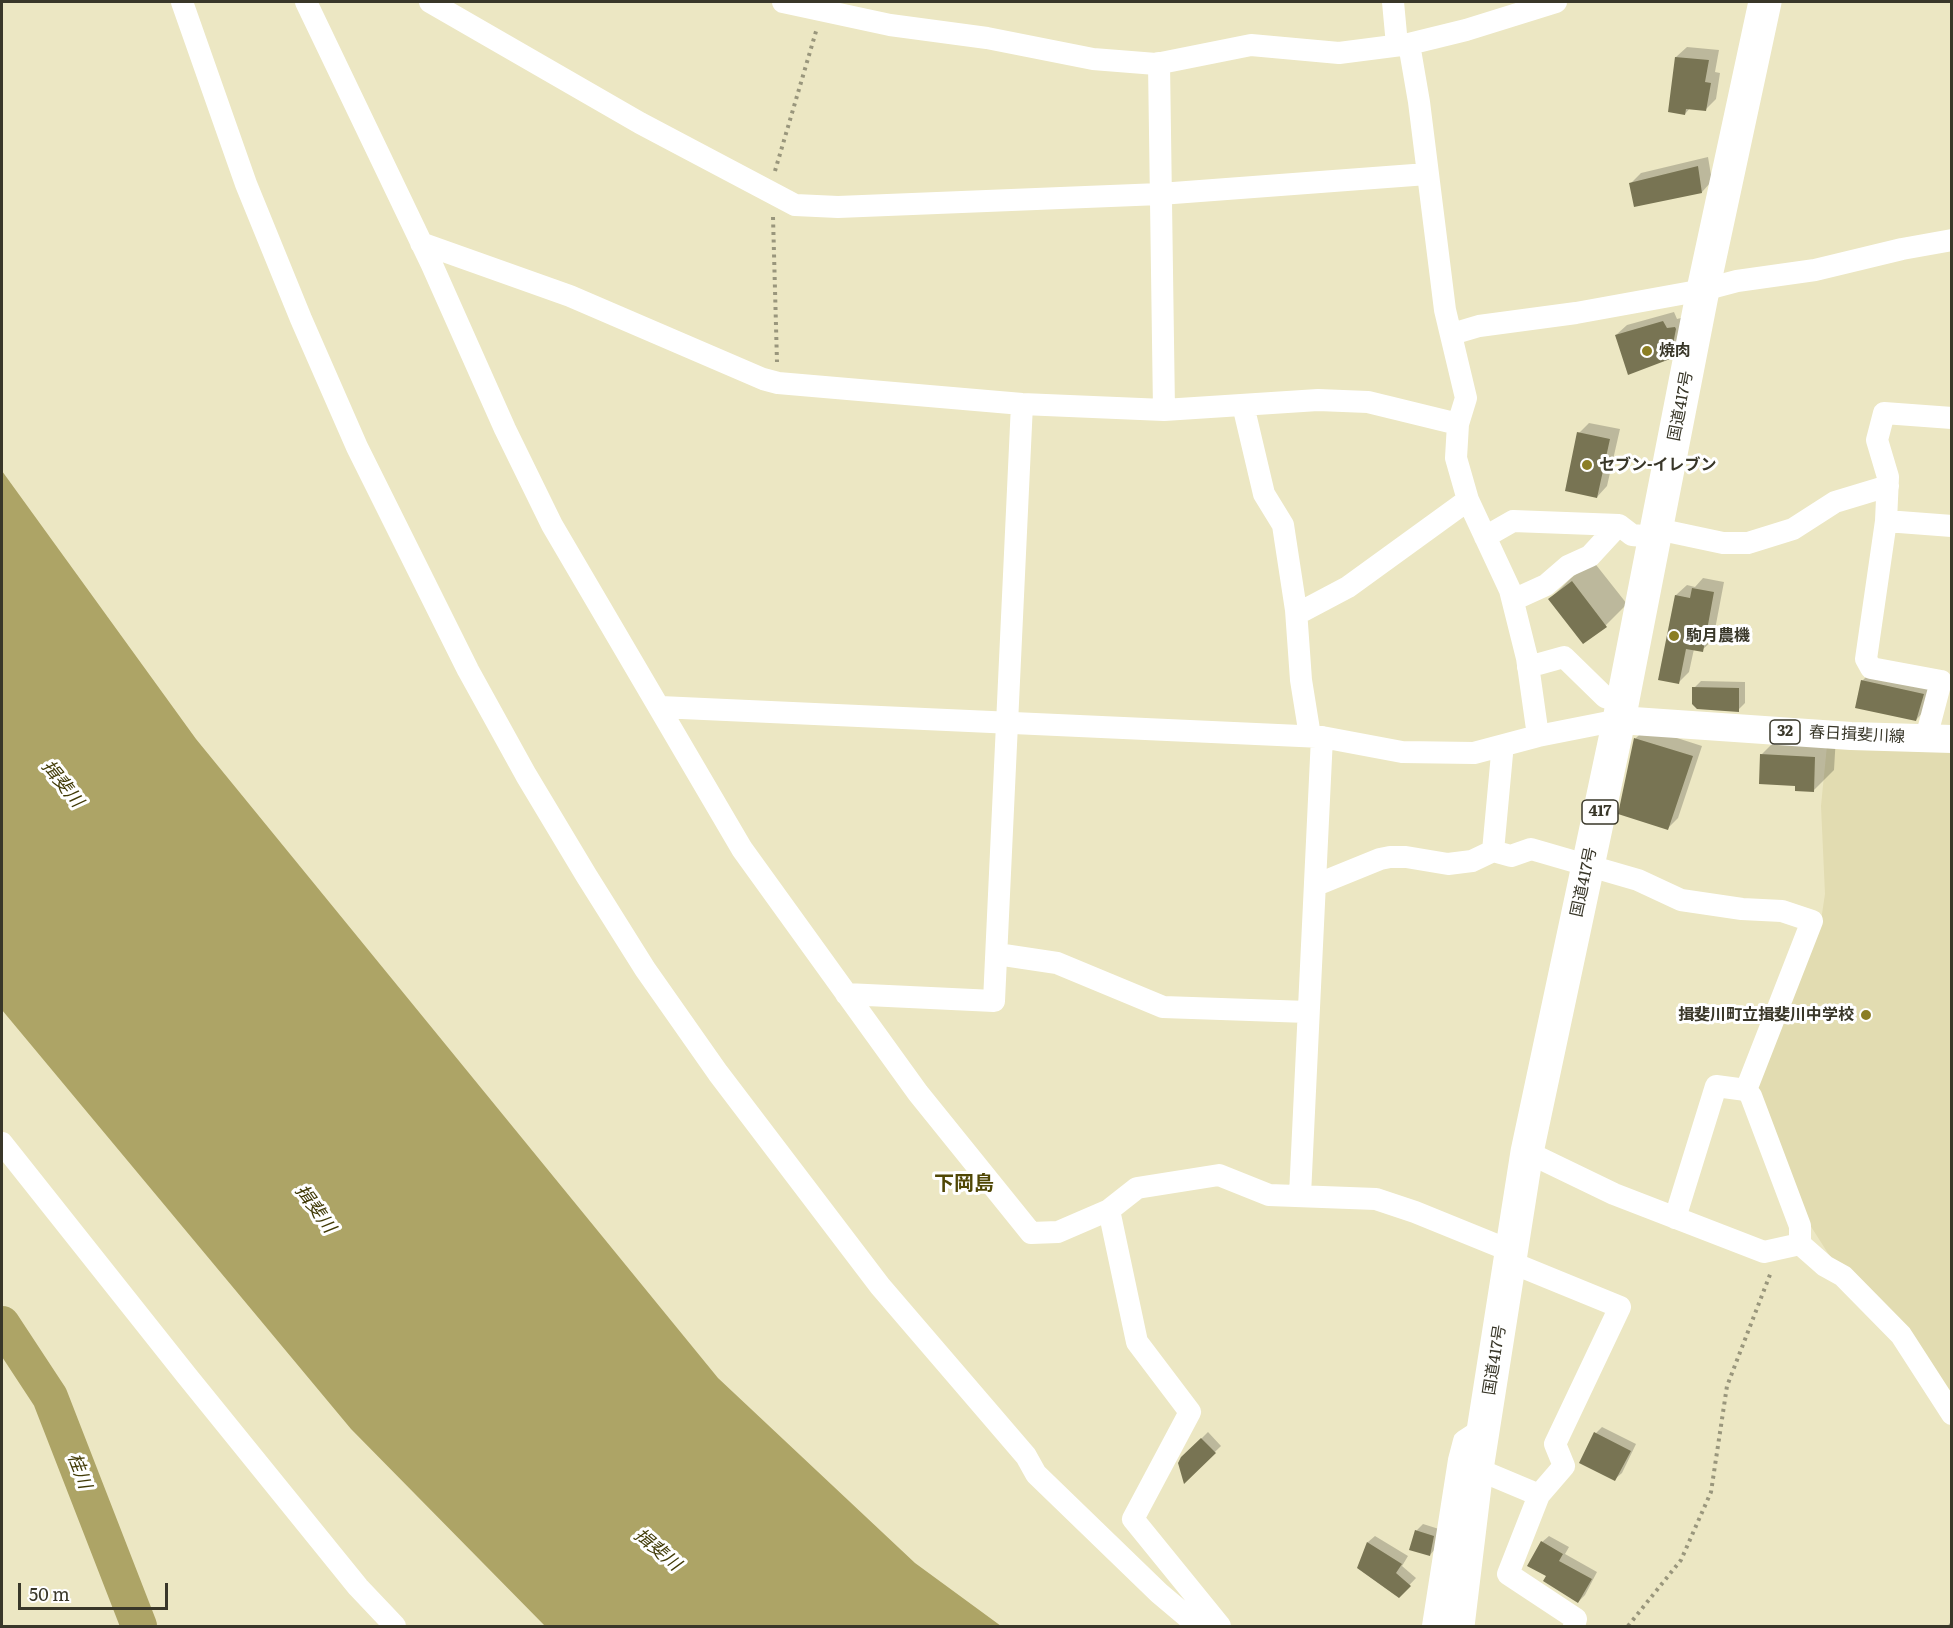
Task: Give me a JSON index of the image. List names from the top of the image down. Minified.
{"streets":{"highway":["国道417号","417"],"main road":["32","春日揖斐川線"]},"crossings":[["国道417号","春日揖斐川線"]],"districts":["下岡島"],"water":["揖斐川","桂川"],"places":["焼肉","セブン-イレブン","駒月農機","揖斐川町立揖斐川中学校"],"scale_bar":"50 m"}
